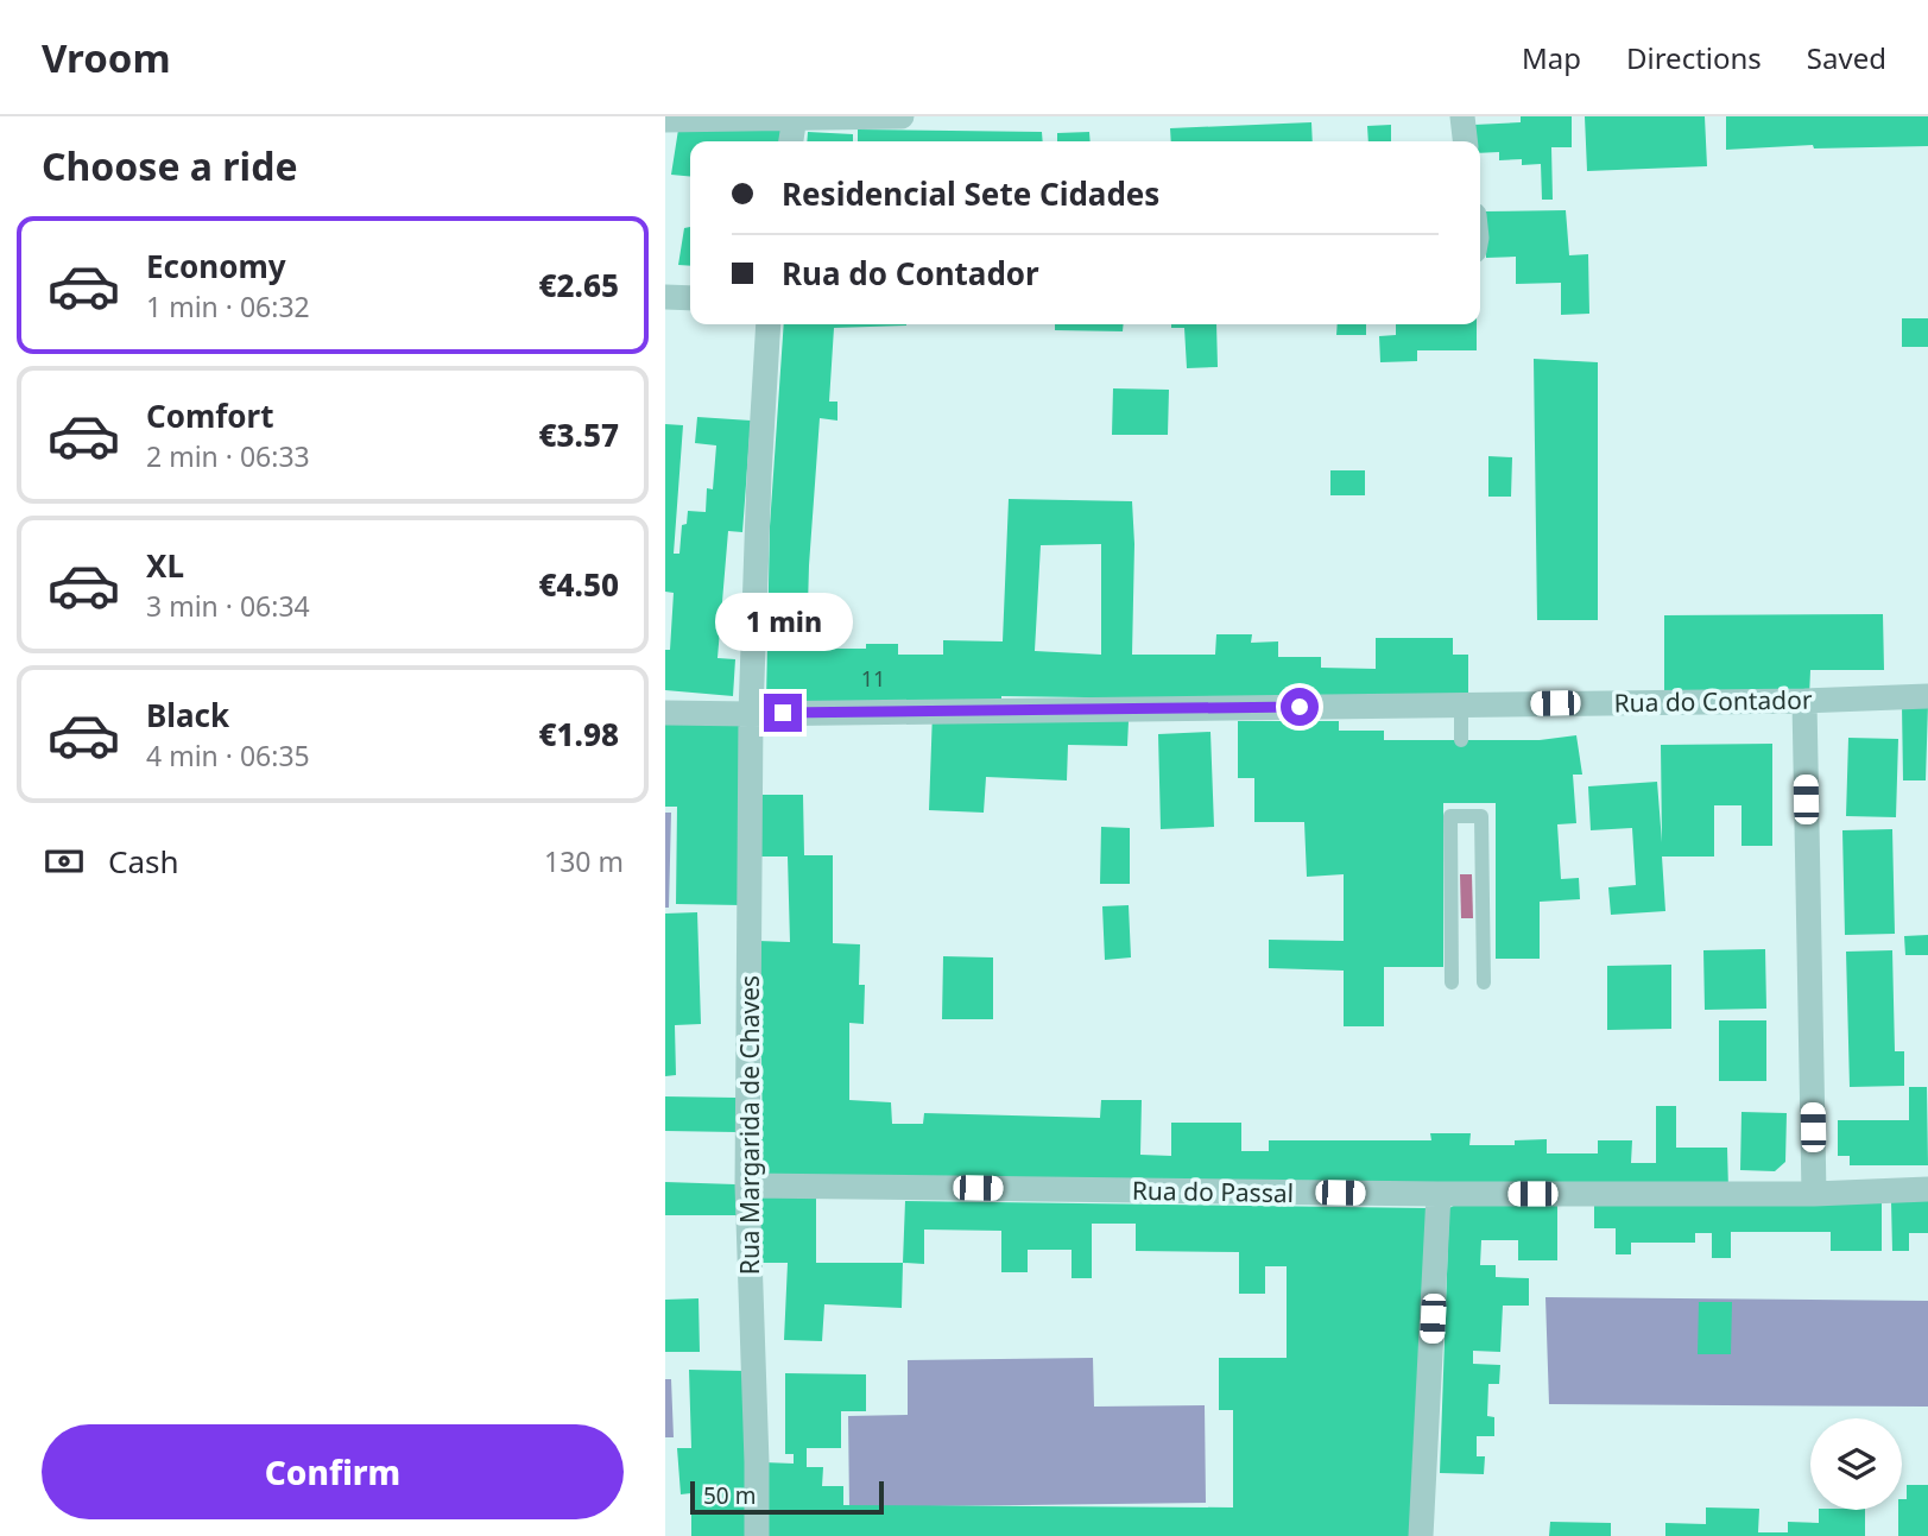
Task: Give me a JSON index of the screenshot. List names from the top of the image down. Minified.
{"streets":{"street":["Rua do Contador","Rua Margarida de Chaves","Rua do Passal"]},"crossings":[["Rua do Contador","Rua Margarida de Chaves"],["Rua Margarida de Chaves","Rua do Passal"]],"house_numbers":["11"],"scale_bar":"50 m","page":{"header":"Vroom","nav":["Map","Directions","Saved"],"heading":"Choose a ride","banner":["Residencial Sete Cidades","Rua do Contador"],"list":[{"name":"Economy","note":"1 min · 06:32","value":"€2.65"},{"name":"Comfort","note":"2 min · 06:33","value":"€3.57"},{"name":"XL","note":"3 min · 06:34","value":"€4.50"},{"name":"Black","note":"4 min · 06:35","value":"€1.98"}],"bubble":"1 min","pay":["Cash","130 m"],"buttons":"Confirm","scale":"50 m"}}
